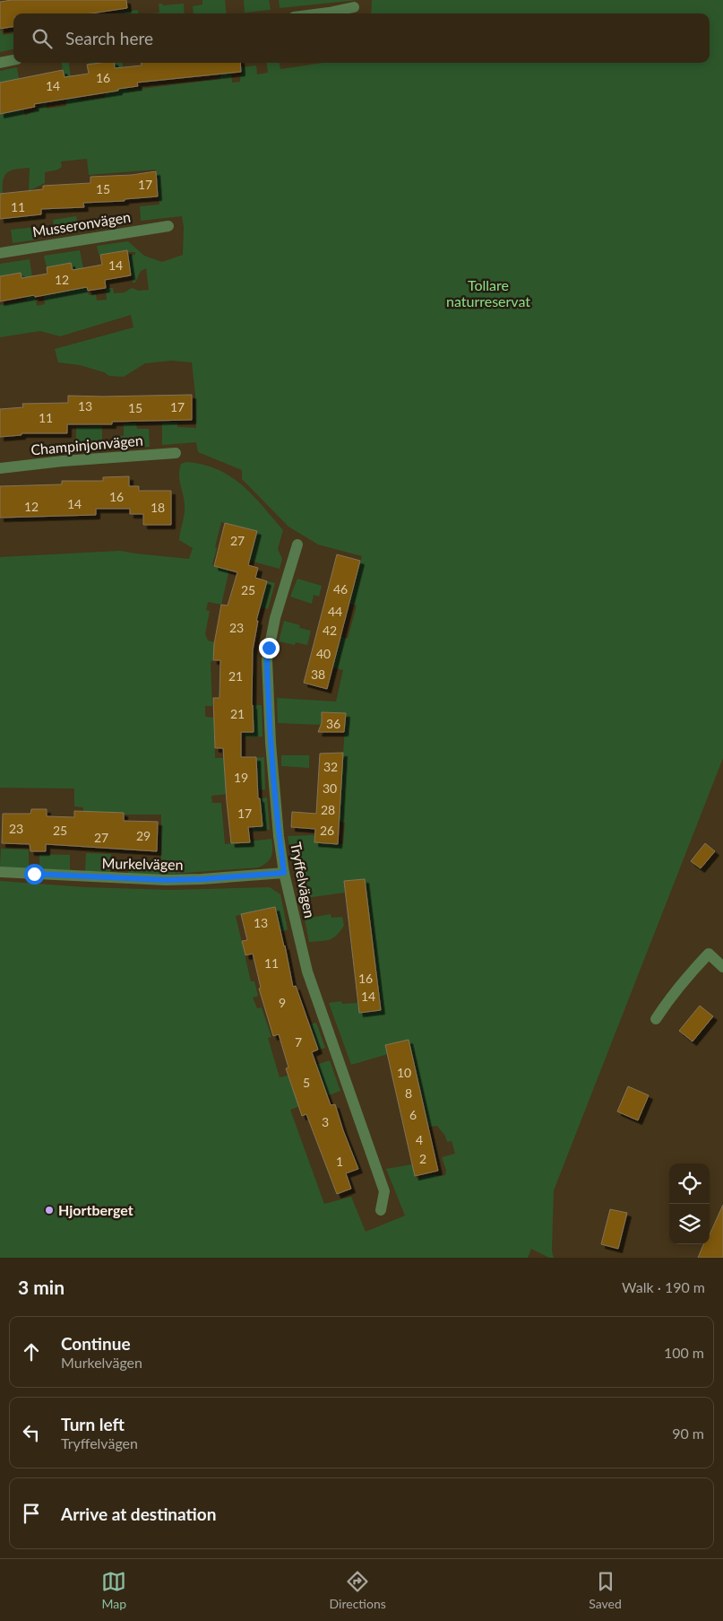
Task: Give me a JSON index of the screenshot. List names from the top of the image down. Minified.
{"streets":{"street":["Musseronvägen","Champinjonvägen","Murkelvägen","Tryffelvägen"]},"crossings":[["Murkelvägen","Tryffelvägen"]],"parks":["Tollare naturreservat"],"places":["Hjortberget"],"house_numbers":["16","14","17","15","11","14","12","13","17","15","11","16","14","12","18","27","46","25","44","23","42","40","38","21","21","36","32","19","30","28","17","23","25","26","29","27","13","11","16","14","9","7","10","5","8","6","3","4","2","1"],"page":{"search":"Search here","heading":["3 min","Walk · 190 m"],"list":[["Continue","Murkelvägen","100 m"],["Turn left","Tryffelvägen","90 m"],"Arrive at destination"],"nav":["Map","Directions","Saved"]}}
